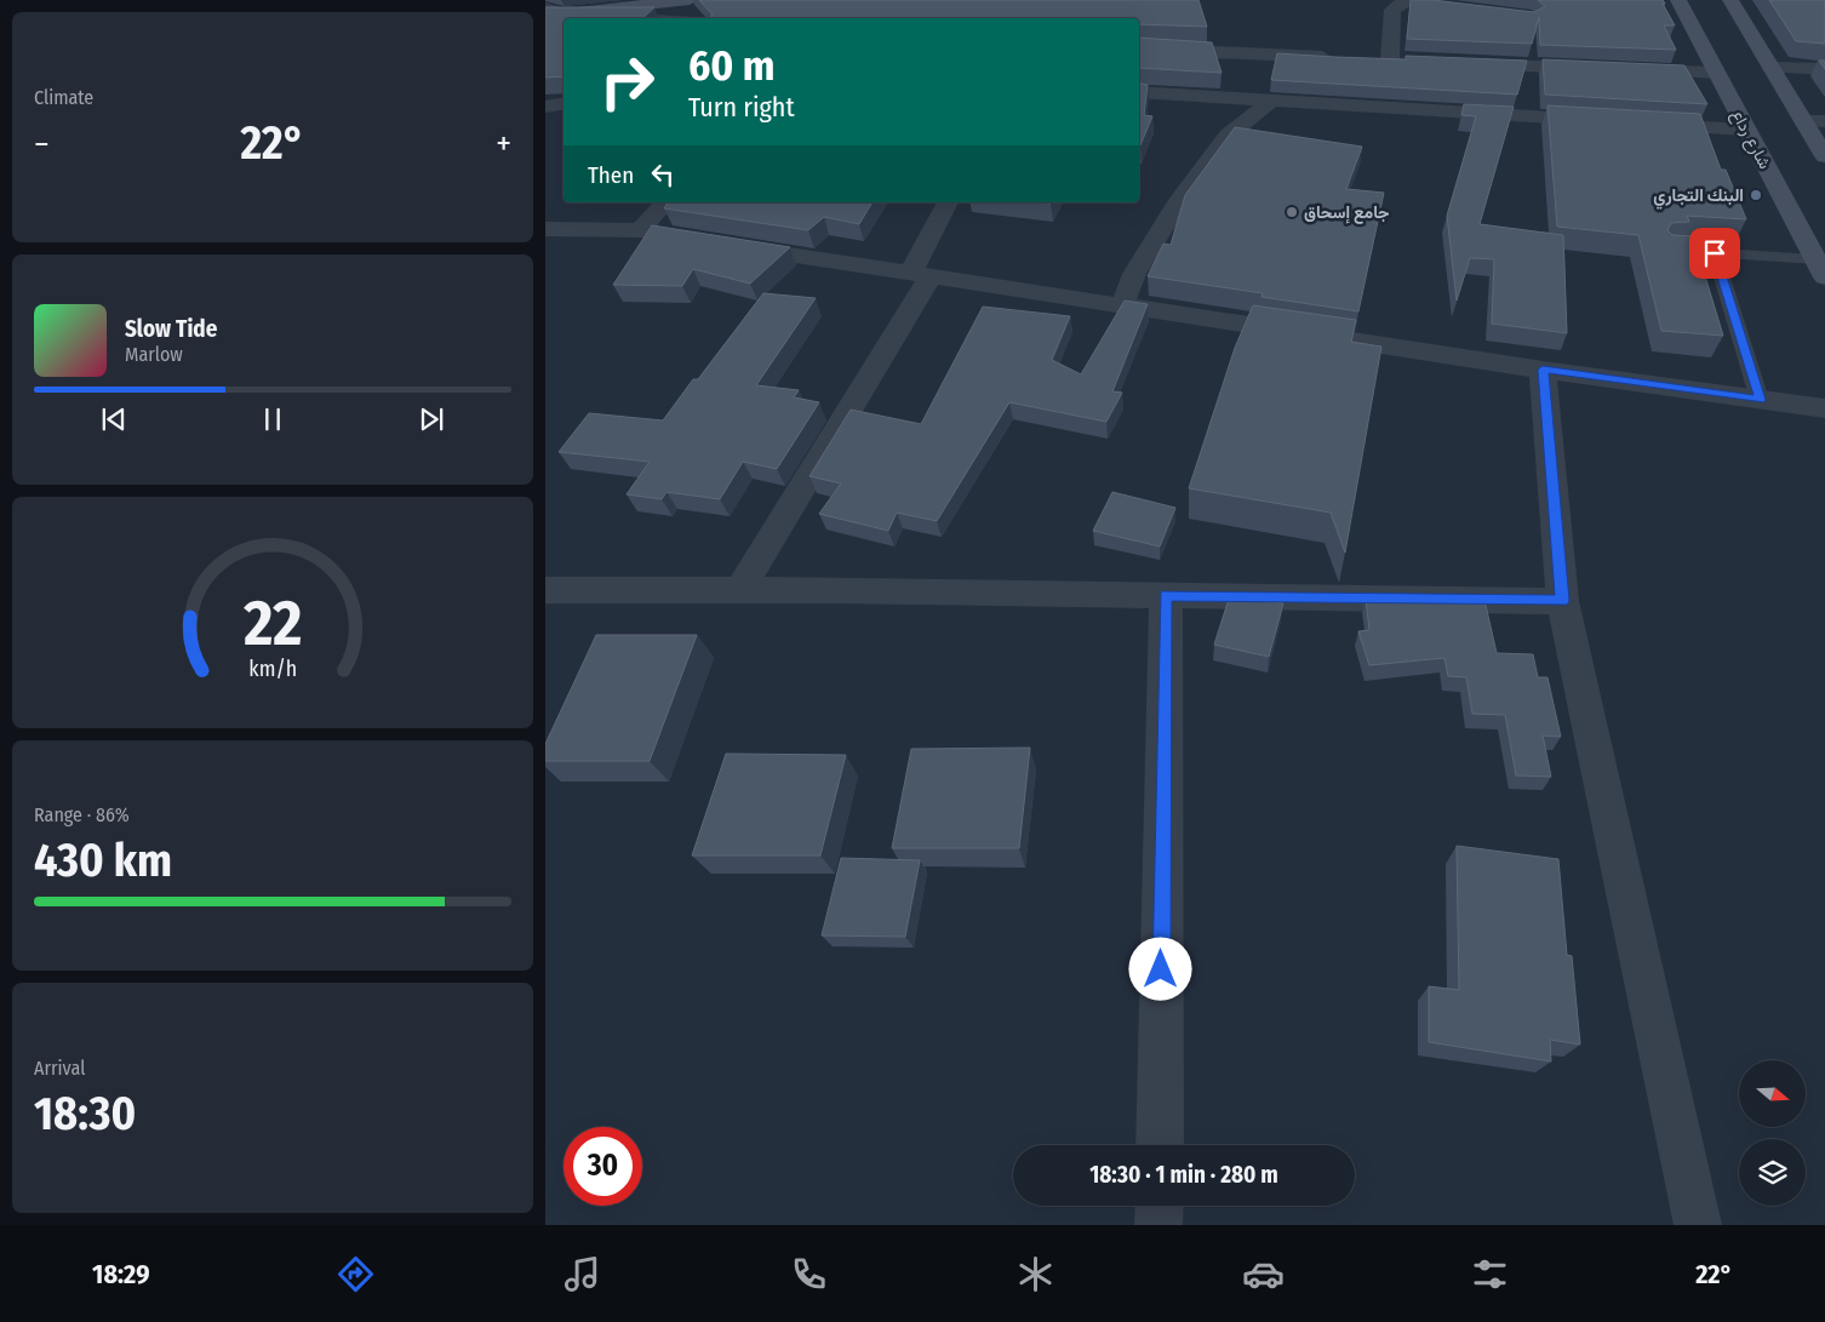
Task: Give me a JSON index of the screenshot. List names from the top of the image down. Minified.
{"streets":{"main road":["شارع رداع"]},"places":["البنك التجاري","جامع إسحاق"],"north":"right","page":{"tile":["Climate",["Range · 86%","430 km"],["Arrival","18:30"]],"turn":["60 m","Turn right"],"heat":["−","22°","+"],"then":"Then","song":["Slow Tide","Marlow"],"limit":"30","trip":"18:30 · 1 min · 280 m","tabs":["18:29","22°"],"gauge":["22","km/h"]}}
